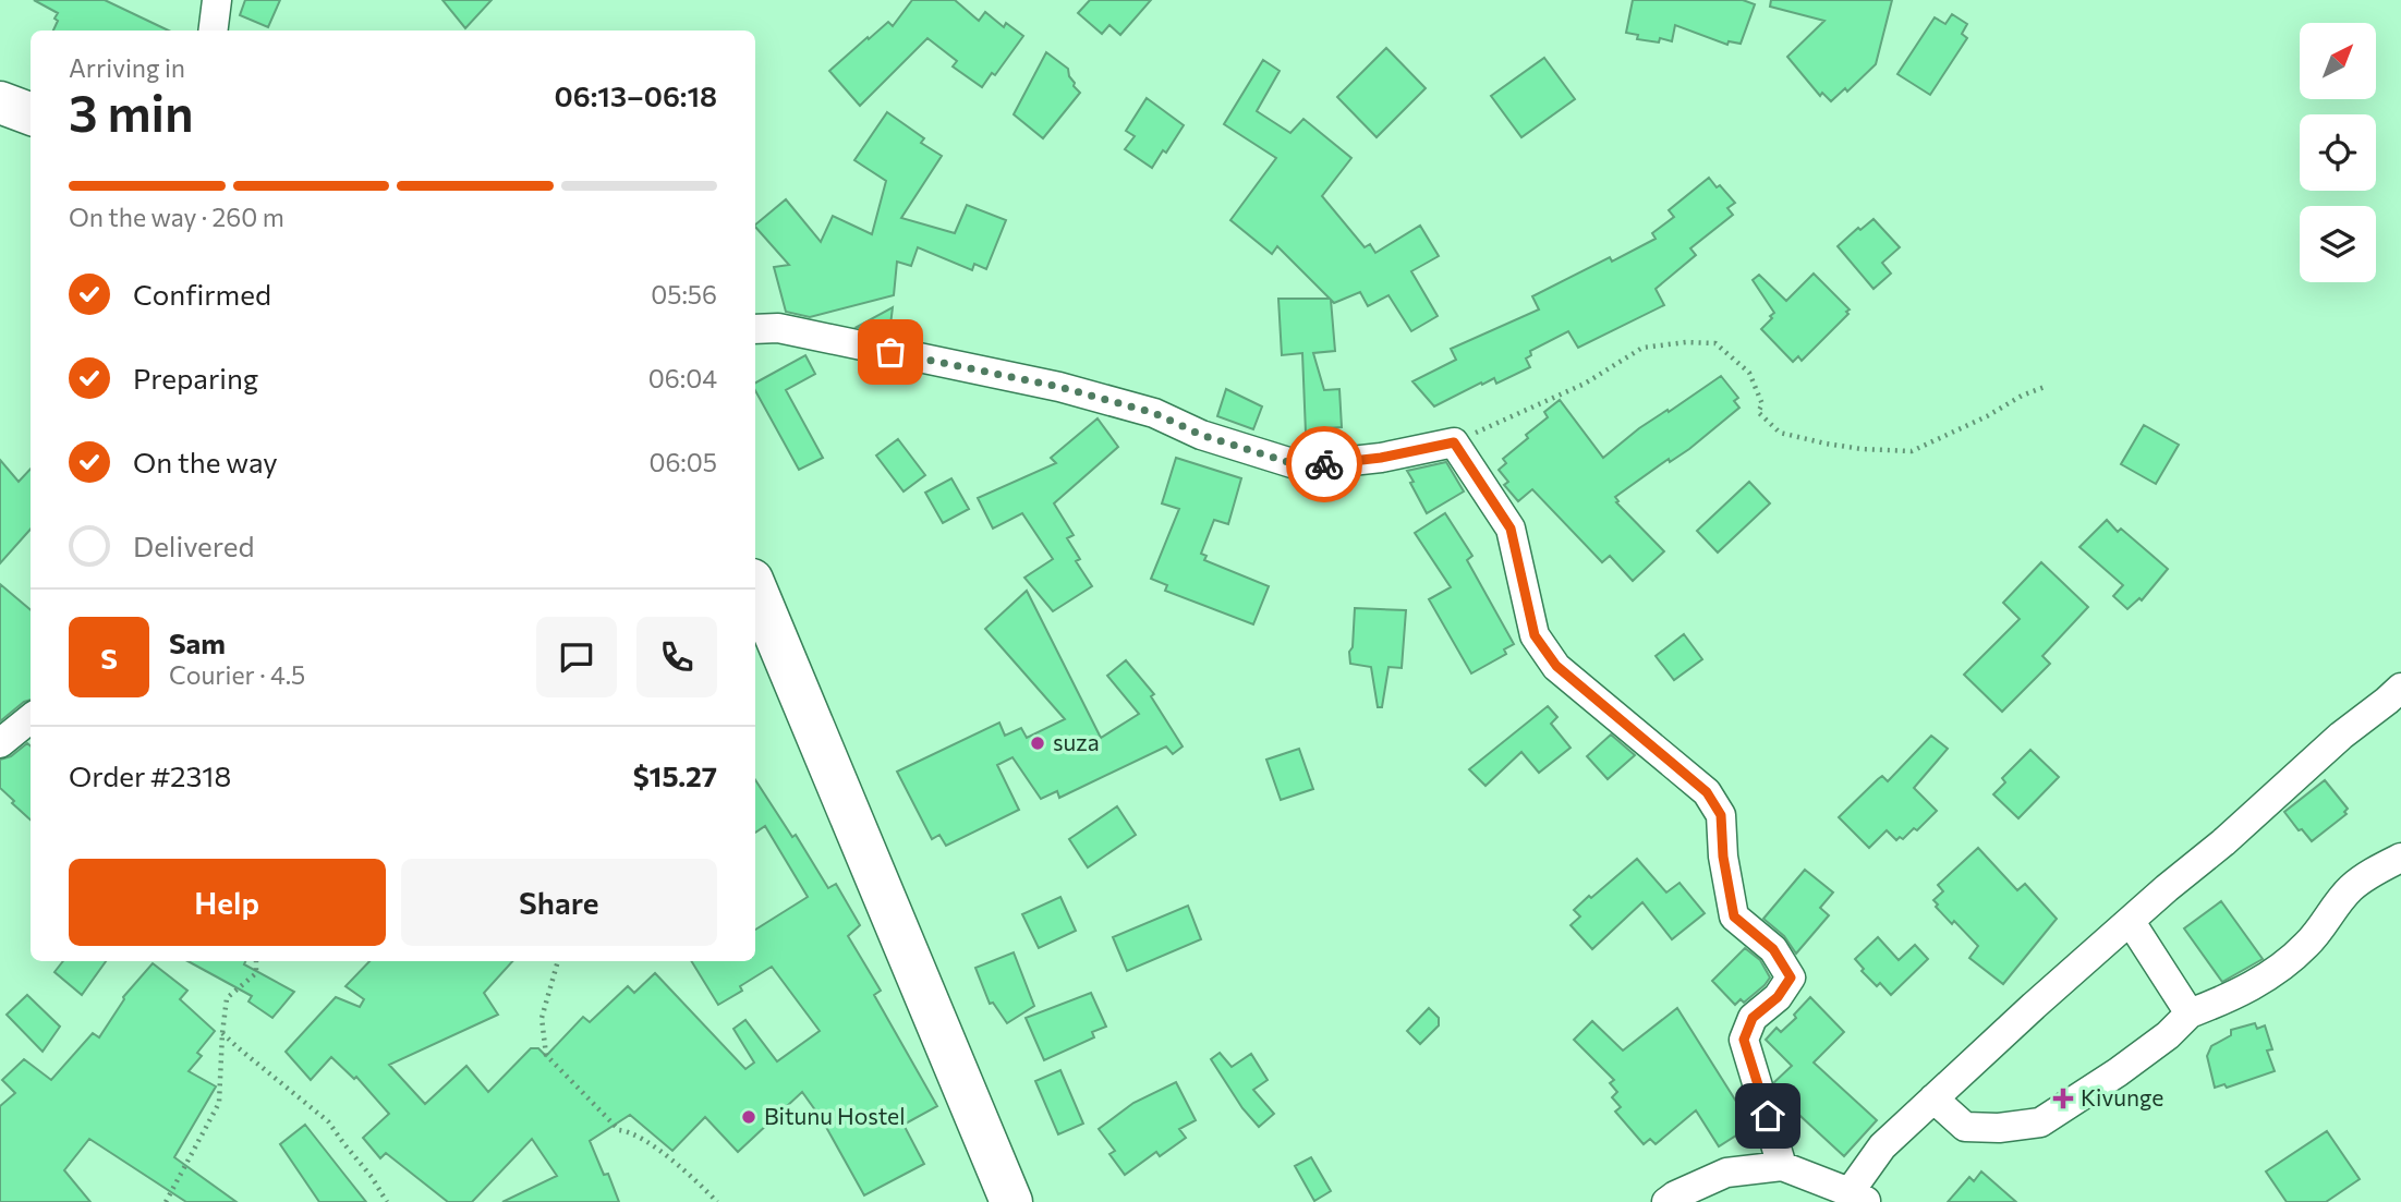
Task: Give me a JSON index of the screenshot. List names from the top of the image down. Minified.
{"places":{"other":["suza","Bitunu Hostel"],"health":["Kivunge"]},"north":"top right","page":{"heading":["3 min","Arriving in","06:13–06:18"],"panel":["Sam","Courier · 4.5","Order #2318","$15.27"],"bar":"On the way · 260 m","list":[["Confirmed","05:56"],["Preparing","06:04"],["On the way","06:05"],"Delivered"],"round":"S","buttons":["Help","Share"]}}
